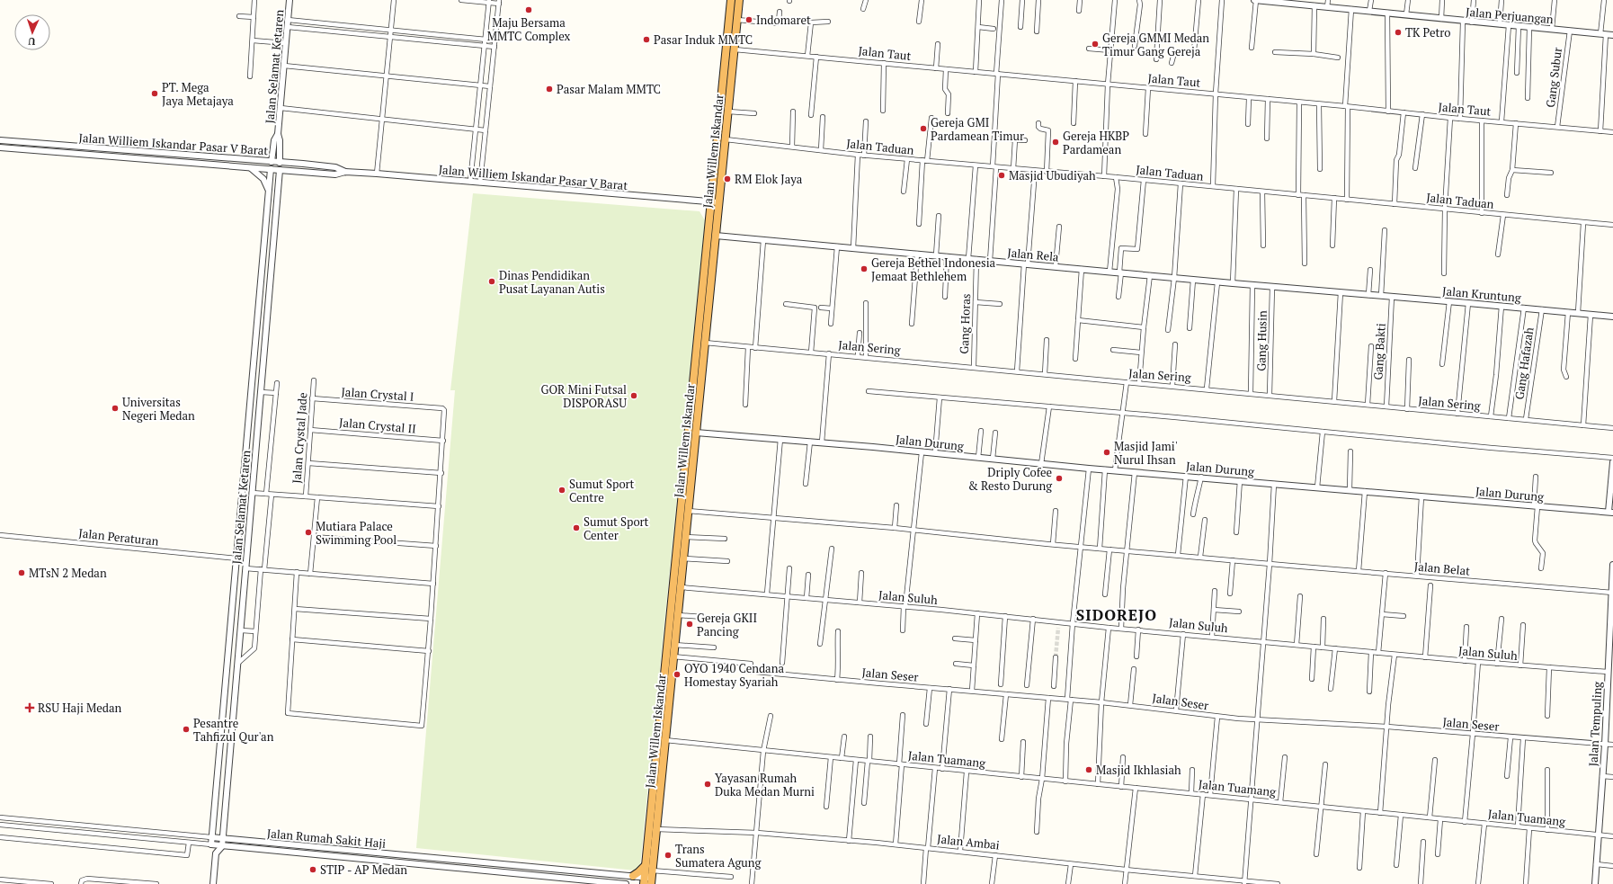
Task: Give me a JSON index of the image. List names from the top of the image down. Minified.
{"streets":{"highway":["Jalan Willem Iskandar"],"street":["Jalan Perjuangan","Jalan Taut","Jalan Selamat Ketaren","Gang Subur","Jalan Williem Iskandar Pasar V Barat","Jalan Taduan","Jalan Rela","Jalan Kruntung","Gang Horas","Gang Husin","Jalan Sering","Gang Bakti","Gang Hafazah","Jalan Crystal I","Jalan Crystal II","Jalan Crystal Jade","Jalan Durung","Jalan Peraturan","Jalan Belat","Jalan Suluh","Jalan Seser","Jalan Tempuling","Jalan Tuamang","Jalan Rumah Sakit Haji","Jalan Ambai"]},"crossings":[["Jalan Perjuangan","Gang Subur"],["Jalan Taut","Gang Subur"],["Jalan Taut","Jalan Willem Iskandar"],["Jalan Selamat Ketaren","Jalan Williem Iskandar Pasar V Barat"],["Jalan Selamat Ketaren","Jalan Peraturan"],["Jalan Selamat Ketaren","Jalan Rumah Sakit Haji"],["Jalan Williem Iskandar Pasar V Barat","Jalan Willem Iskandar"],["Jalan Taduan","Jalan Willem Iskandar"],["Jalan Willem Iskandar","Jalan Rela"],["Jalan Willem Iskandar","Jalan Sering"],["Jalan Willem Iskandar","Jalan Durung"],["Jalan Willem Iskandar","Jalan Belat"],["Jalan Willem Iskandar","Jalan Suluh"],["Jalan Willem Iskandar","Jalan Tuamang"],["Jalan Willem Iskandar","Jalan Rumah Sakit Haji"],["Jalan Willem Iskandar","Jalan Ambai"],["Jalan Rela","Jalan Kruntung"],["Jalan Rela","Gang Horas"],["Jalan Rela","Gang Husin"],["Jalan Kruntung","Gang Bakti"],["Jalan Kruntung","Gang Hafazah"],["Gang Horas","Jalan Sering"],["Gang Husin","Jalan Sering"],["Jalan Sering","Gang Bakti"],["Jalan Sering","Gang Hafazah"],["Jalan Crystal I","Jalan Crystal II"],["Jalan Crystal I","Jalan Crystal Jade"],["Jalan Crystal II","Jalan Crystal Jade"],["Jalan Belat","Jalan Tempuling"],["Jalan Suluh","Jalan Tempuling"],["Jalan Seser","Jalan Tempuling"],["Jalan Tempuling","Jalan Tuamang"]],"districts":["SIDOREJO"],"places":{"other":["Maju Bersama MMTC Complex","Indomaret","TK Petro","Pasar Induk MMTC","Gereja GMMI Medan Timur Gang Gereja","Pasar Malam MMTC","PT. Mega Jaya Metajaya","Gereja GMI Pardamean Timur","Gereja HKBP Pardamean","Masjid Ubudiyah","RM Elok Jaya","Gereja Bethel Indonesia Jemaat Bethlehem","Dinas Pendidikan Pusat Layanan Autis","GOR Mini Futsal DISPORASU","Universitas Negeri Medan","Masjid Jami' Nurul Ihsan","Driply Cofee & Resto Durung","Sumut Sport Centre","Sumut Sport Center","Mutiara Palace Swimming Pool","MTsN 2 Medan","Gereja GKII Pancing","OYO 1940 Cendana Homestay Syariah","Pesantre Tahfizul Qur'an","Masjid Ikhlasiah","Yayasan Rumah Duka Medan Murni","Trans Sumatera Agung","STIP - AP Medan"],"health":["RSU Haji Medan"]},"north":"bottom"}
